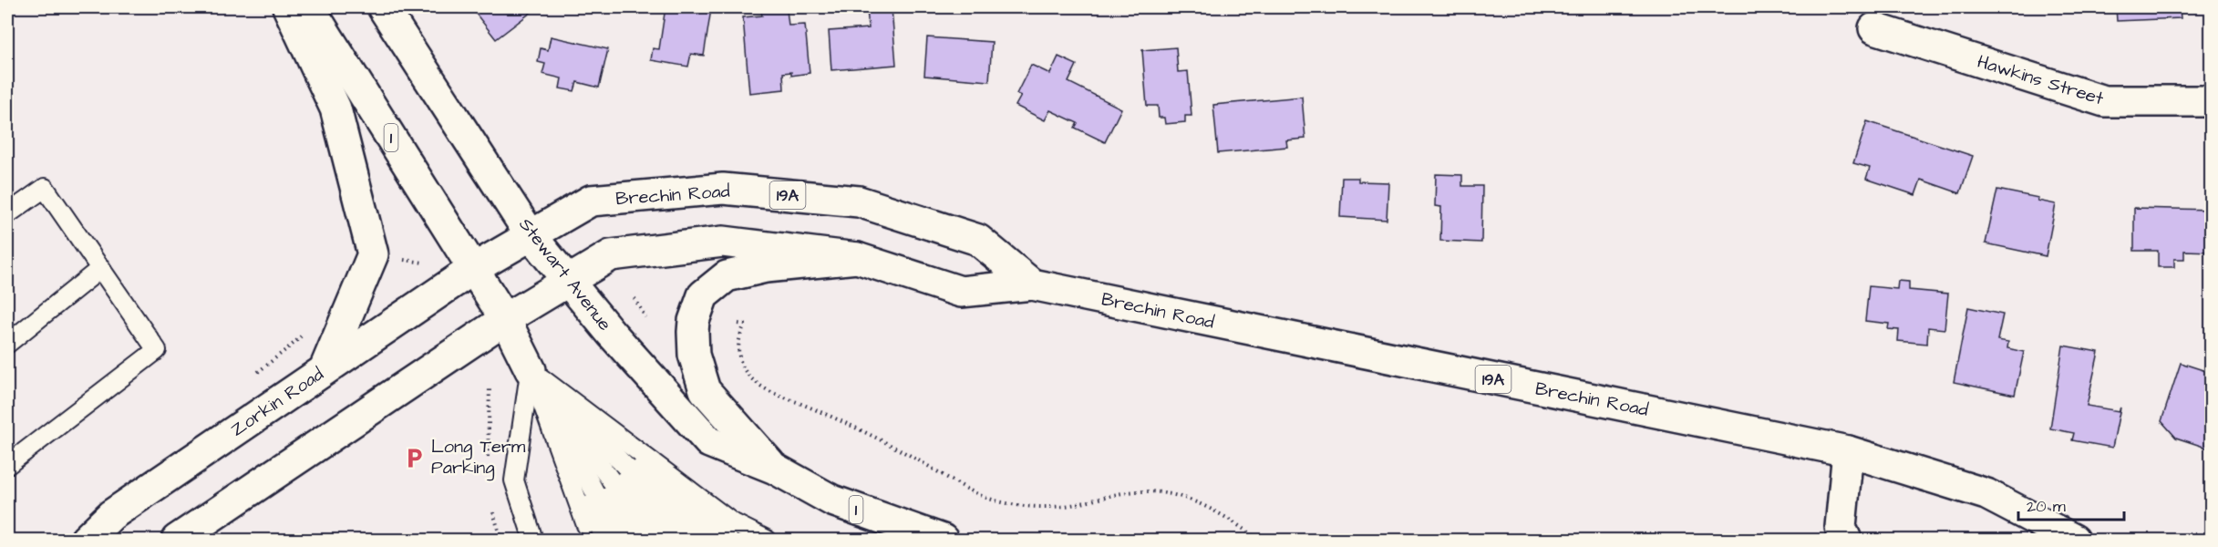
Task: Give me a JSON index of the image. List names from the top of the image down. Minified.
{"streets":{"main road":["Hawkins Street","1","Brechin Road","19A","Stewart Avenue","Zorkin Road"]},"crossings":[["1","Brechin Road"],["1","Stewart Avenue"],["1","Zorkin Road"],["Brechin Road","Stewart Avenue"],["Brechin Road","Zorkin Road"]],"places":{"parking":["Long Term Parking"]},"scale_bar":"20 m"}
